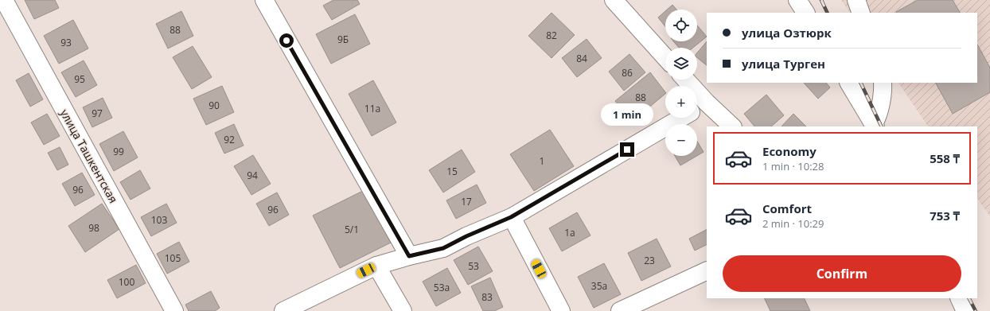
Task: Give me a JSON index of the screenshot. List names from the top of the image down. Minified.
{"streets":{"street":["улица Ташкентская"]},"house_numbers":["88","82","9Б","93","84","86","95","88","90","11а","97","92","99","1","15","94","96","17","96","103","98","5/1","1а","105","23","53","100","35а","53а","83"],"page":{"map_buttons":["+","−"],"banner":["улица Озтюрк","улица Турген"],"bubble":"1 min","list":[{"name":"Economy","note":"1 min · 10:28","value":"558 ₸"},{"name":"Comfort","note":"2 min · 10:29","value":"753 ₸"}],"buttons":"Confirm"}}
